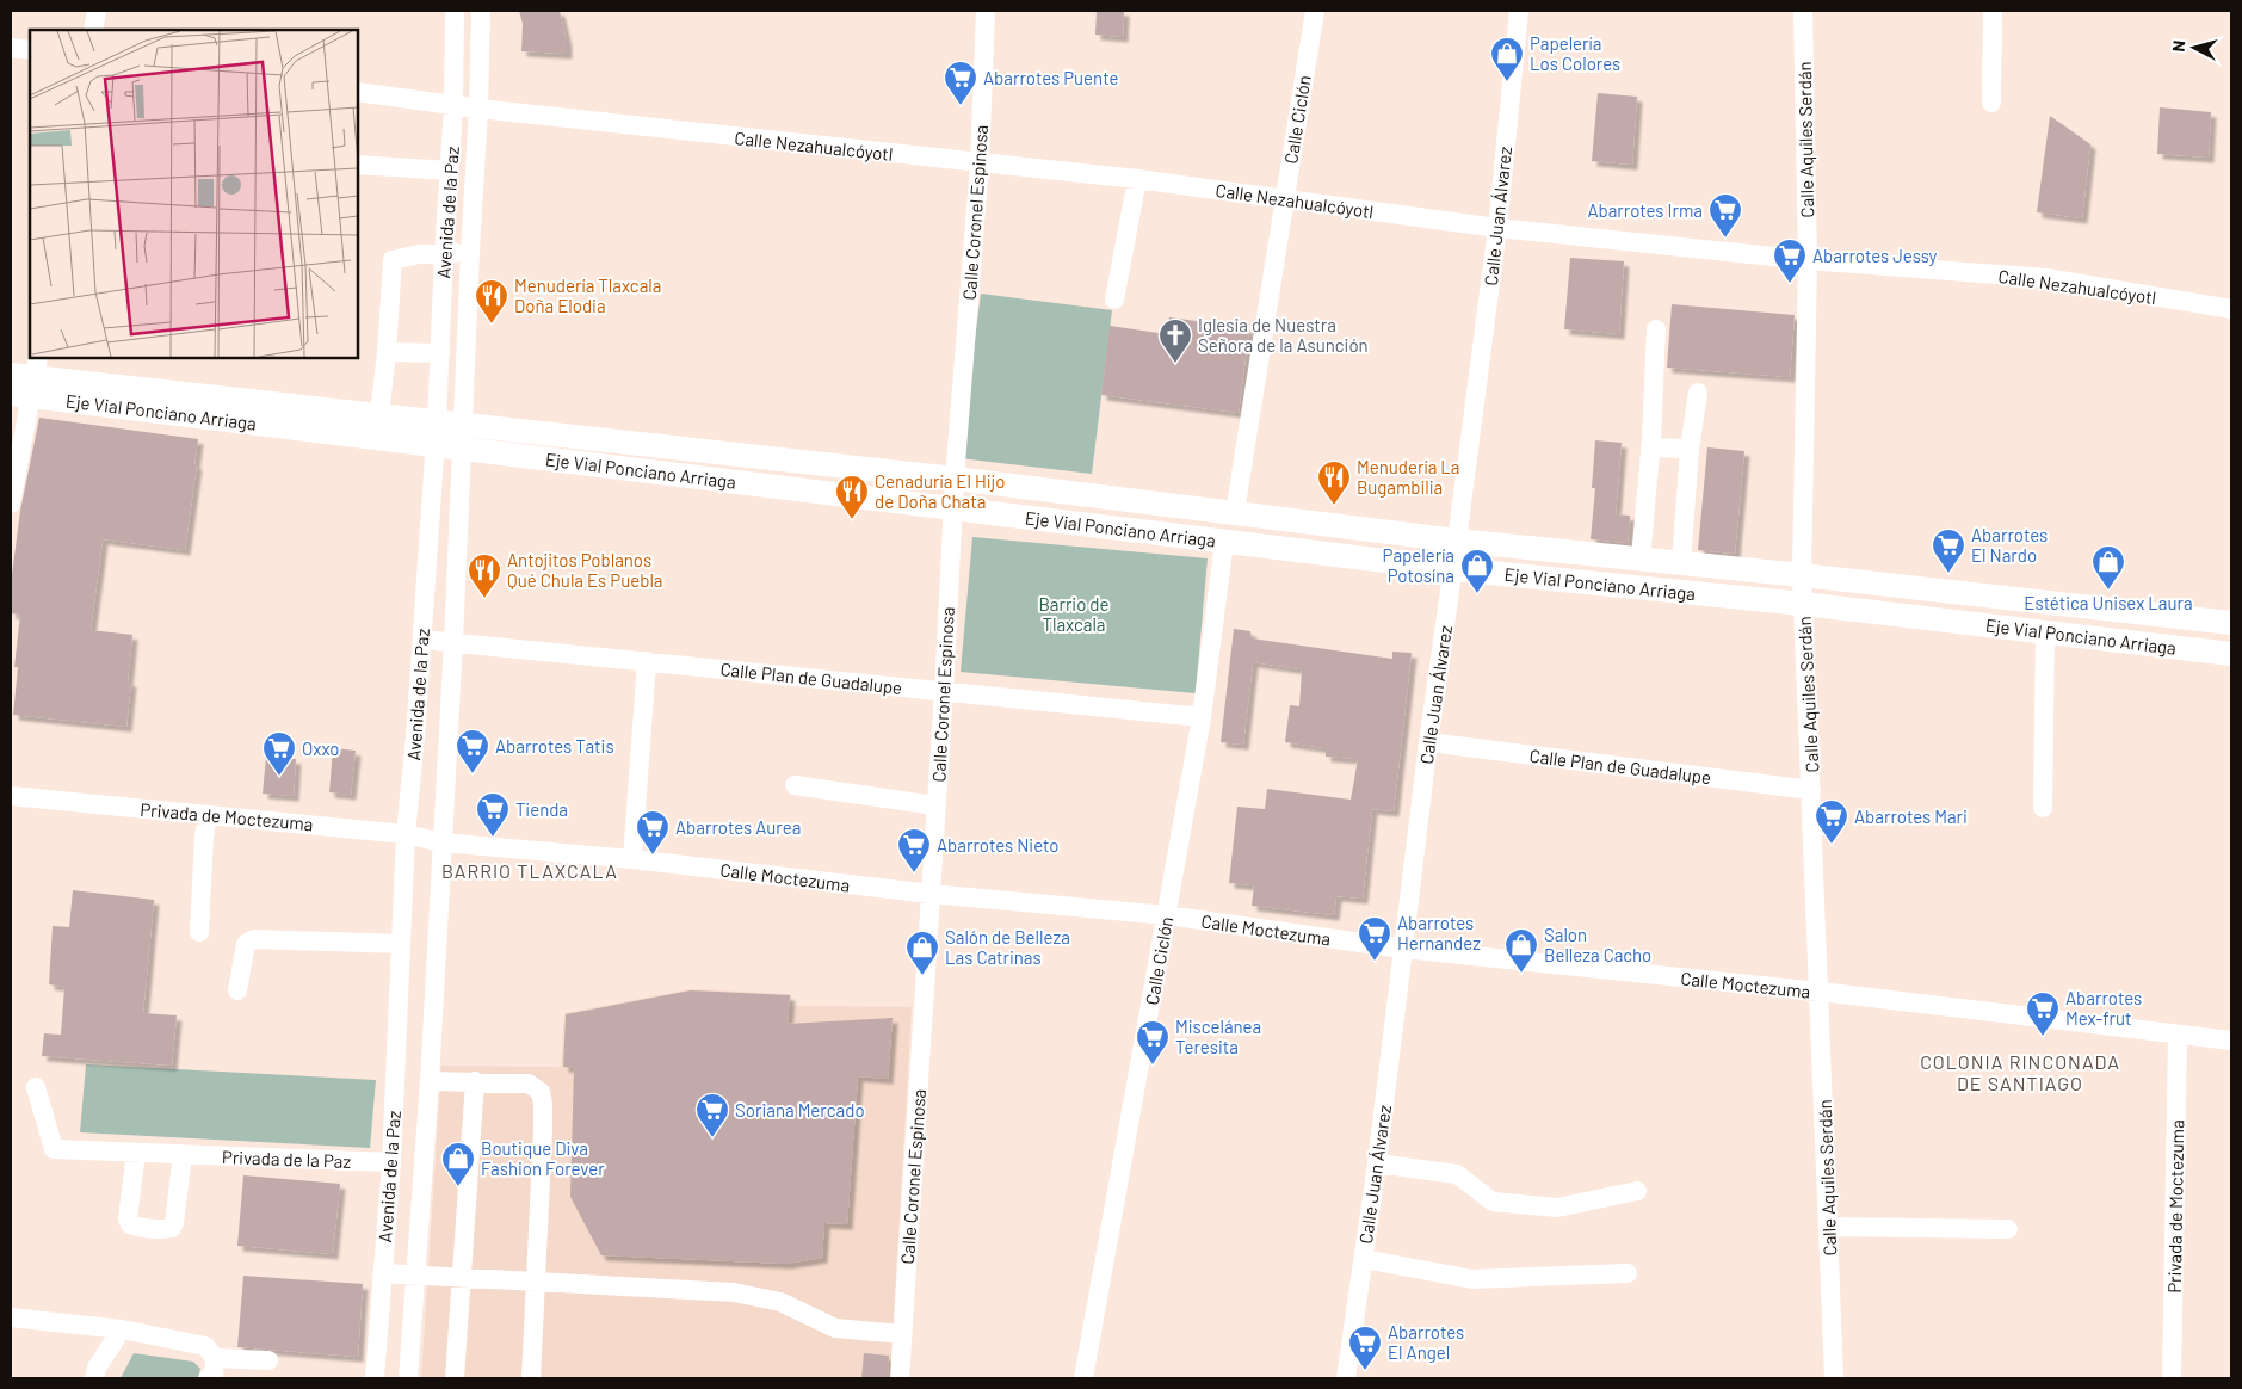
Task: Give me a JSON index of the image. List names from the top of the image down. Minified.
{"streets":{"main road":["Eje Vial Ponciano Arriaga"],"street":["Calle Ciclón","Calle Aquiles Serdán","Calle Nezahualcóyotl","Avenida de la Paz","Calle Coronel Espinosa","Calle Juan Álvarez","Calle Plan de Guadalupe","Privada de Moctezuma","Calle Moctezuma","Privada de la Paz"]},"crossings":[["Calle Ciclón","Calle Nezahualcóyotl"],["Calle Ciclón","Eje Vial Ponciano Arriaga"],["Calle Ciclón","Calle Plan de Guadalupe"],["Calle Ciclón","Calle Moctezuma"],["Calle Aquiles Serdán","Calle Nezahualcóyotl"],["Calle Aquiles Serdán","Eje Vial Ponciano Arriaga"],["Calle Aquiles Serdán","Calle Plan de Guadalupe"],["Calle Aquiles Serdán","Calle Moctezuma"],["Calle Nezahualcóyotl","Avenida de la Paz"],["Calle Nezahualcóyotl","Calle Coronel Espinosa"],["Calle Nezahualcóyotl","Calle Juan Álvarez"],["Avenida de la Paz","Eje Vial Ponciano Arriaga"],["Avenida de la Paz","Calle Plan de Guadalupe"],["Avenida de la Paz","Privada de Moctezuma"],["Avenida de la Paz","Calle Moctezuma"],["Avenida de la Paz","Privada de la Paz"],["Calle Coronel Espinosa","Eje Vial Ponciano Arriaga"],["Calle Coronel Espinosa","Calle Plan de Guadalupe"],["Calle Coronel Espinosa","Calle Moctezuma"],["Calle Juan Álvarez","Eje Vial Ponciano Arriaga"],["Calle Juan Álvarez","Calle Plan de Guadalupe"],["Calle Juan Álvarez","Calle Moctezuma"],["Privada de Moctezuma","Calle Moctezuma"]],"districts":["BARRIO TLAXCALA","COLONIA RINCONADA DE SANTIAGO"],"parks":["Barrio de Tlaxcala"],"places":{"shop":["Papelería Los Colores","Estética Unisex Laura","Papelería Potosína","Salon Belleza Cacho","Salón de Belleza Las Catrinas","Boutique Diva Fashion Forever"],"supermarket":["Abarrotes Puente","Abarrotes Irma","Abarrotes Jessy","Abarrotes El Nardo","Abarrotes Tatis","Oxxo","Tienda","Abarrotes Mari","Abarrotes Aurea","Abarrotes Nieto","Abarrotes Hernandez","Abarrotes Mex-frut","Miscelánea Teresita","Soriana Mercado","Abarrotes El Angel"],"restaurant":["Menudería Tlaxcala Doña Elodia","Menudería La Bugambilia","Cenaduría El Hijo de Doña Chata","Antojitos Poblanos Qué Chula Es Puebla"],"church":["Iglesia de Nuestra Señora de la Asunción"]},"north":"left"}
